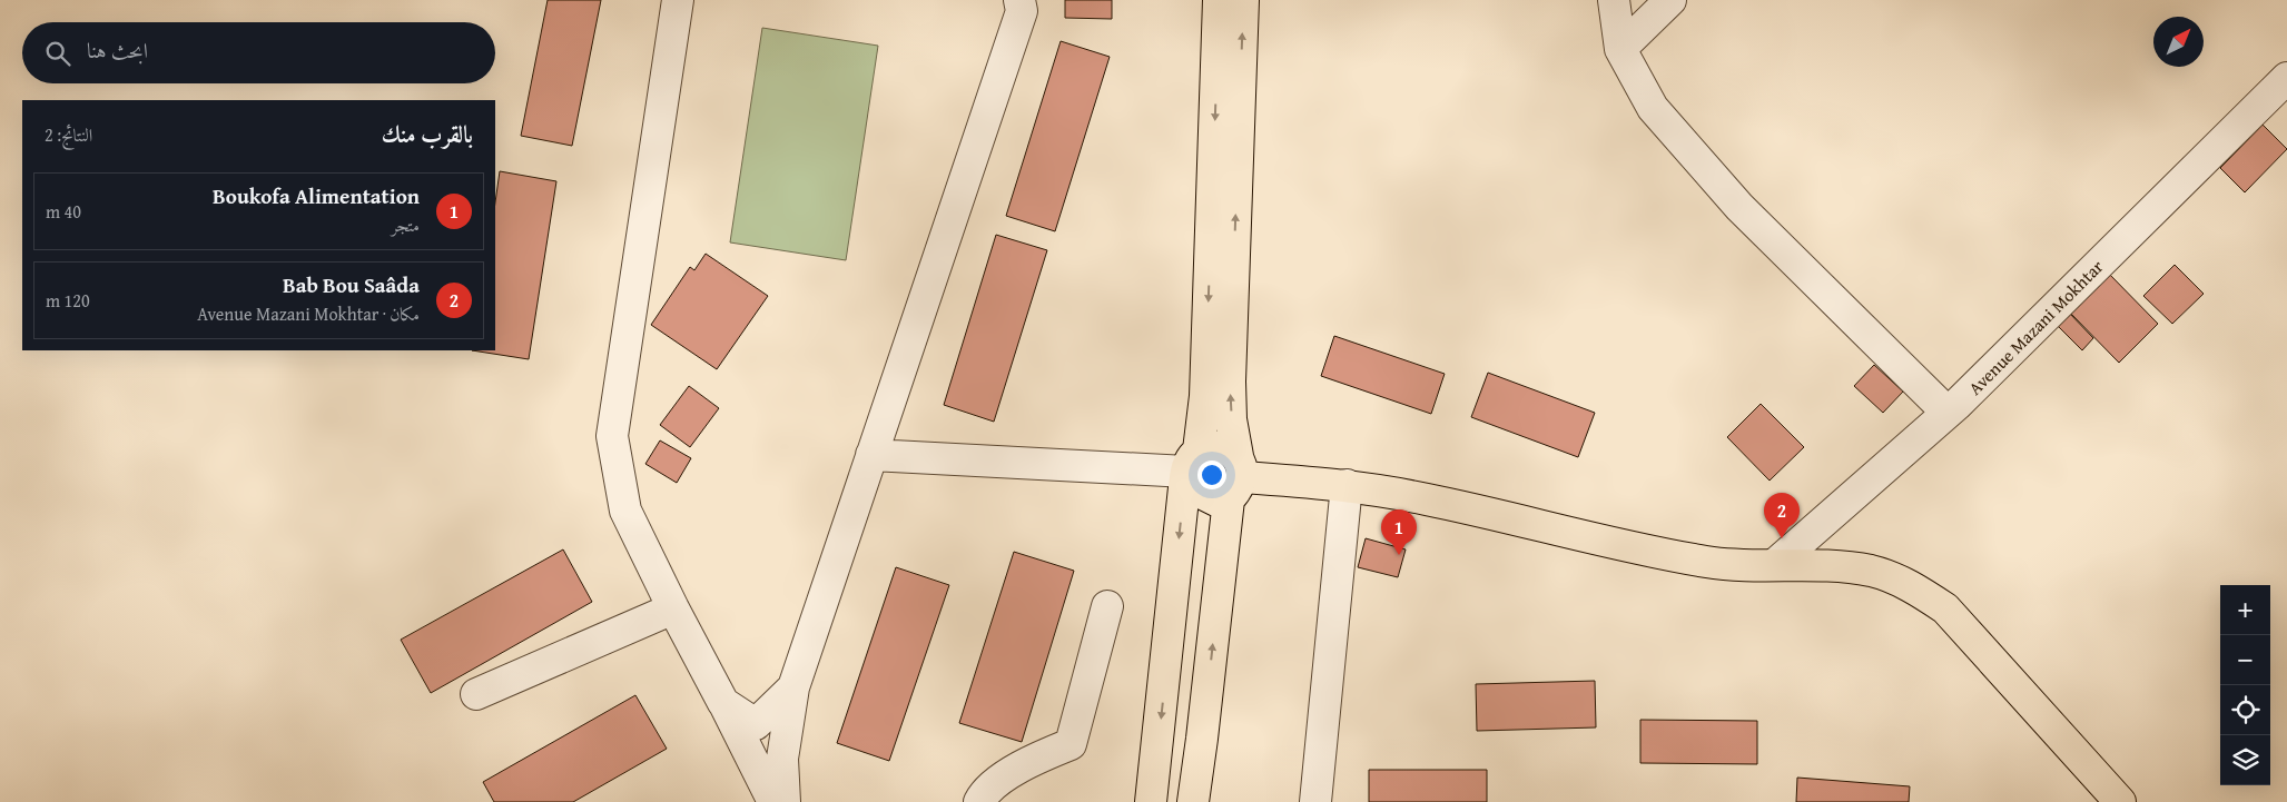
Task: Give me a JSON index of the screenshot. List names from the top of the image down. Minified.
{"streets":{"street":["Avenue Mazani Mokhtar"]},"north":"top right","page":{"search":"ابحث هنا","heading":["بالقرب منك","النتائج: 2"],"list":[{"mark":"1","name":"Boukofa Alimentation","note":"متجر","value":"40 m"},{"mark":"2","name":"Bab Bou Saâda","note":"مكان · Avenue Mazani Mokhtar","value":"120 m"}],"pins":["2","1"],"map_buttons":["+","−"]}}
